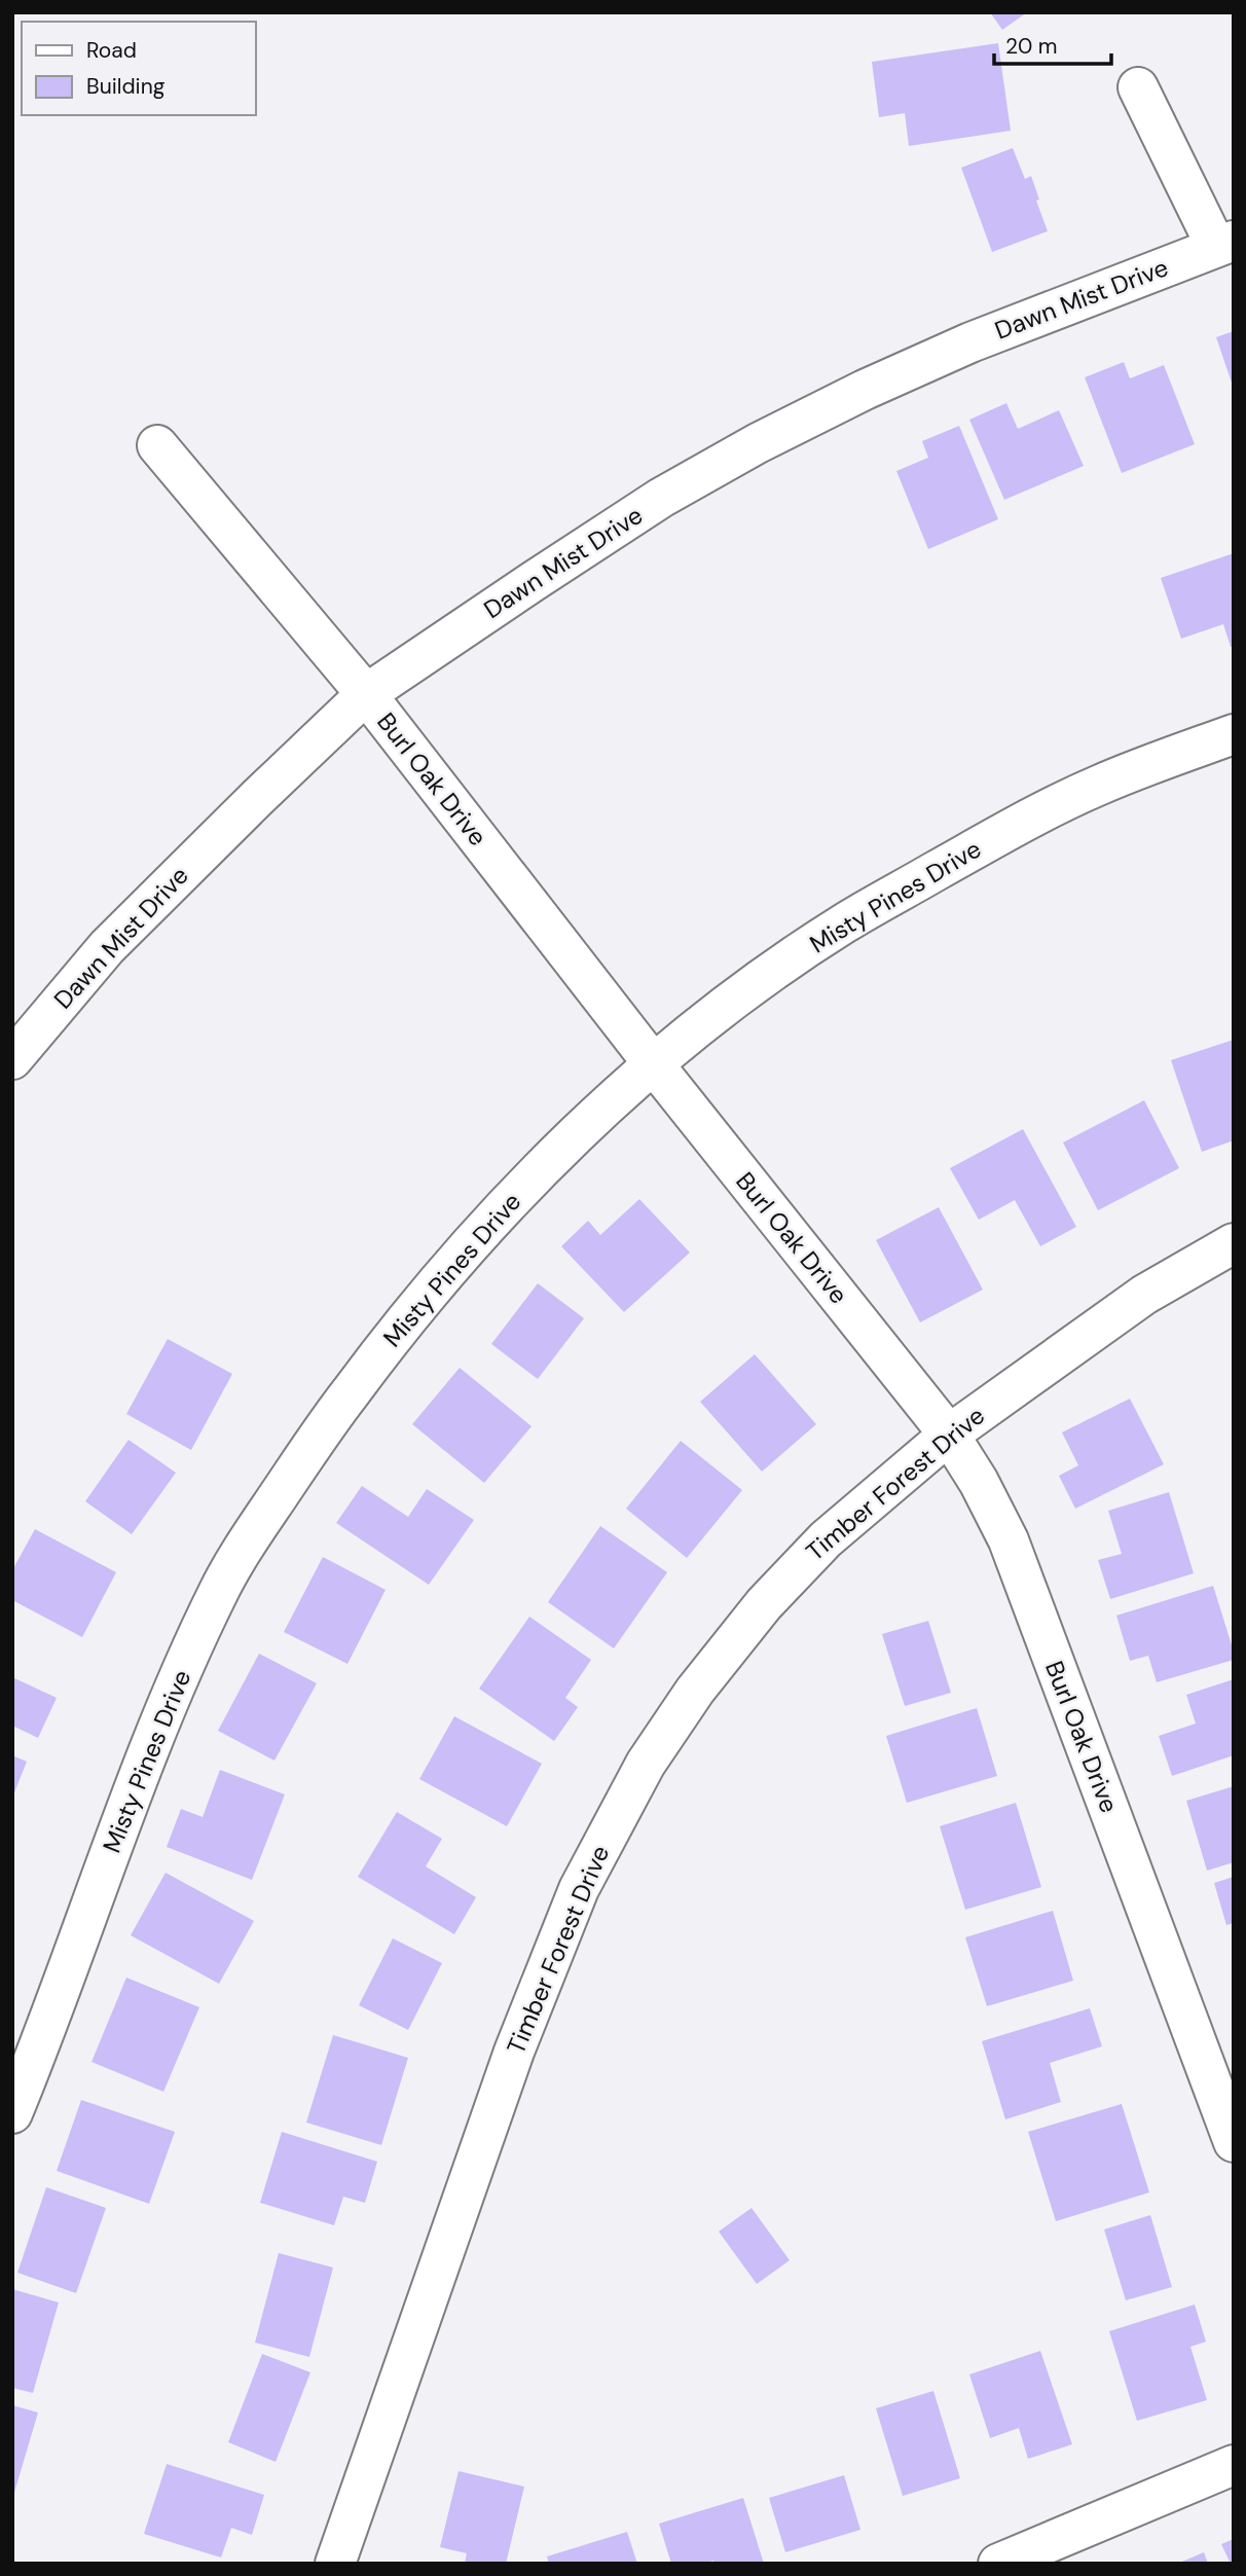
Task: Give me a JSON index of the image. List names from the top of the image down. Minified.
{"streets":{"street":["Dawn Mist Drive","Burl Oak Drive","Misty Pines Drive","Timber Forest Drive"]},"crossings":[["Dawn Mist Drive","Burl Oak Drive"],["Burl Oak Drive","Misty Pines Drive"],["Burl Oak Drive","Timber Forest Drive"]],"legend":["Road","Building"],"scale_bar":"20 m"}
